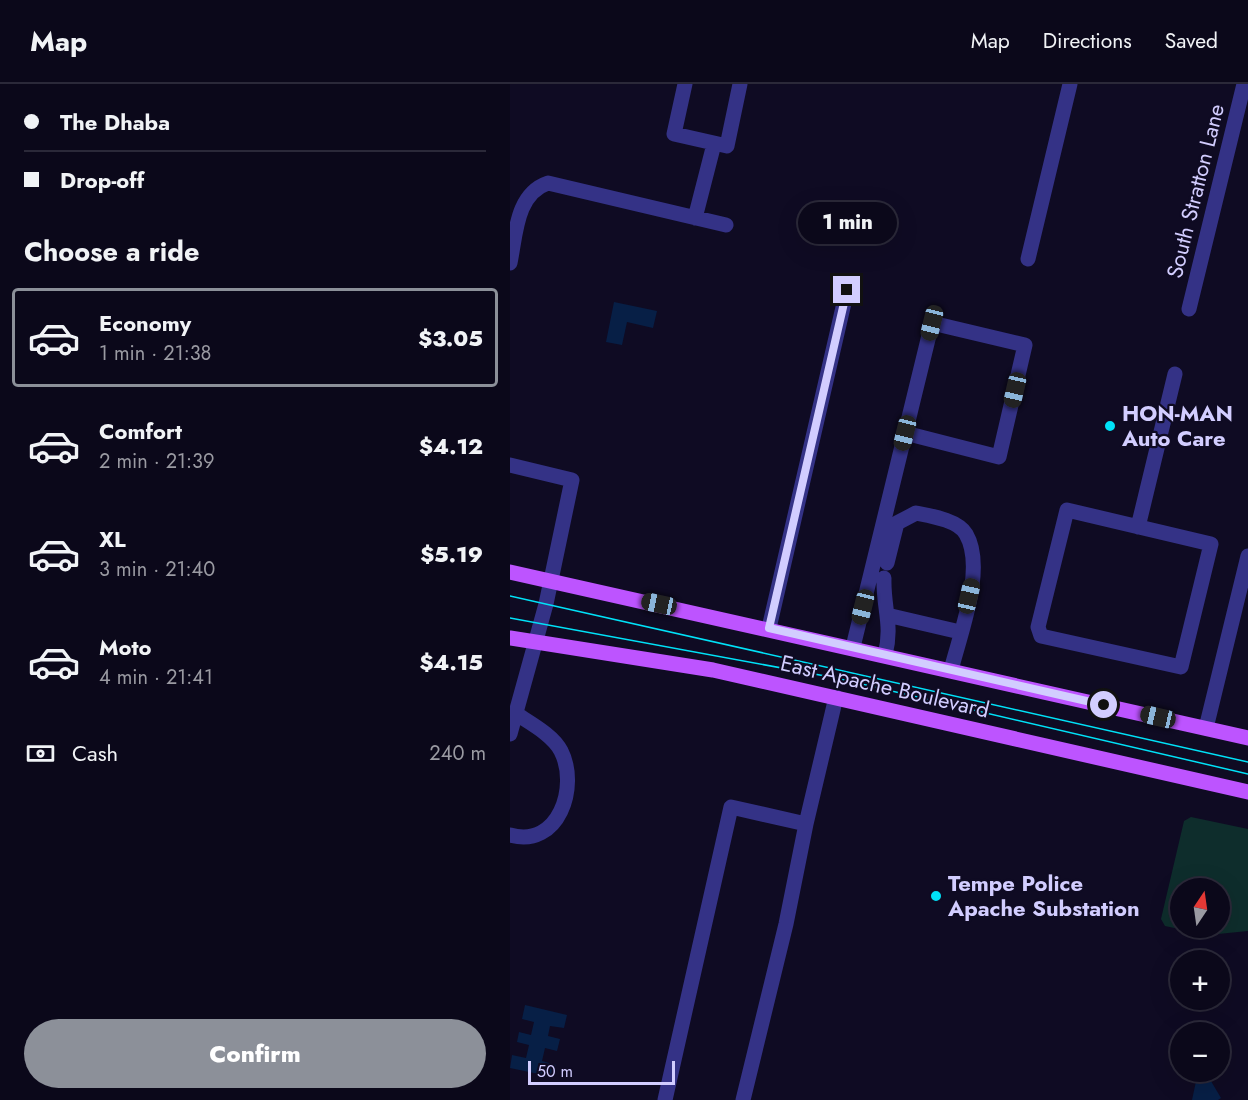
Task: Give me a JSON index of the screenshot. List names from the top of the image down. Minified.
{"streets":{"main road":["East Apache Boulevard"],"street":["South Stratton Lane"]},"places":["HON-MAN Auto Care","Tempe Police Apache Substation"],"scale_bar":"50 m","north":"top","page":{"header":"Map","nav":["Map","Directions","Saved"],"banner":["The Dhaba","Drop-off"],"bubble":"1 min","heading":"Choose a ride","list":[{"name":"Economy","note":"1 min · 21:38","value":"$3.05"},{"name":"Comfort","note":"2 min · 21:39","value":"$4.12"},{"name":"XL","note":"3 min · 21:40","value":"$5.19"},{"name":"Moto","note":"4 min · 21:41","value":"$4.15"}],"pay":["Cash","240 m"],"map_buttons":["+","−"],"buttons":"Confirm","scale":"50 m"}}
